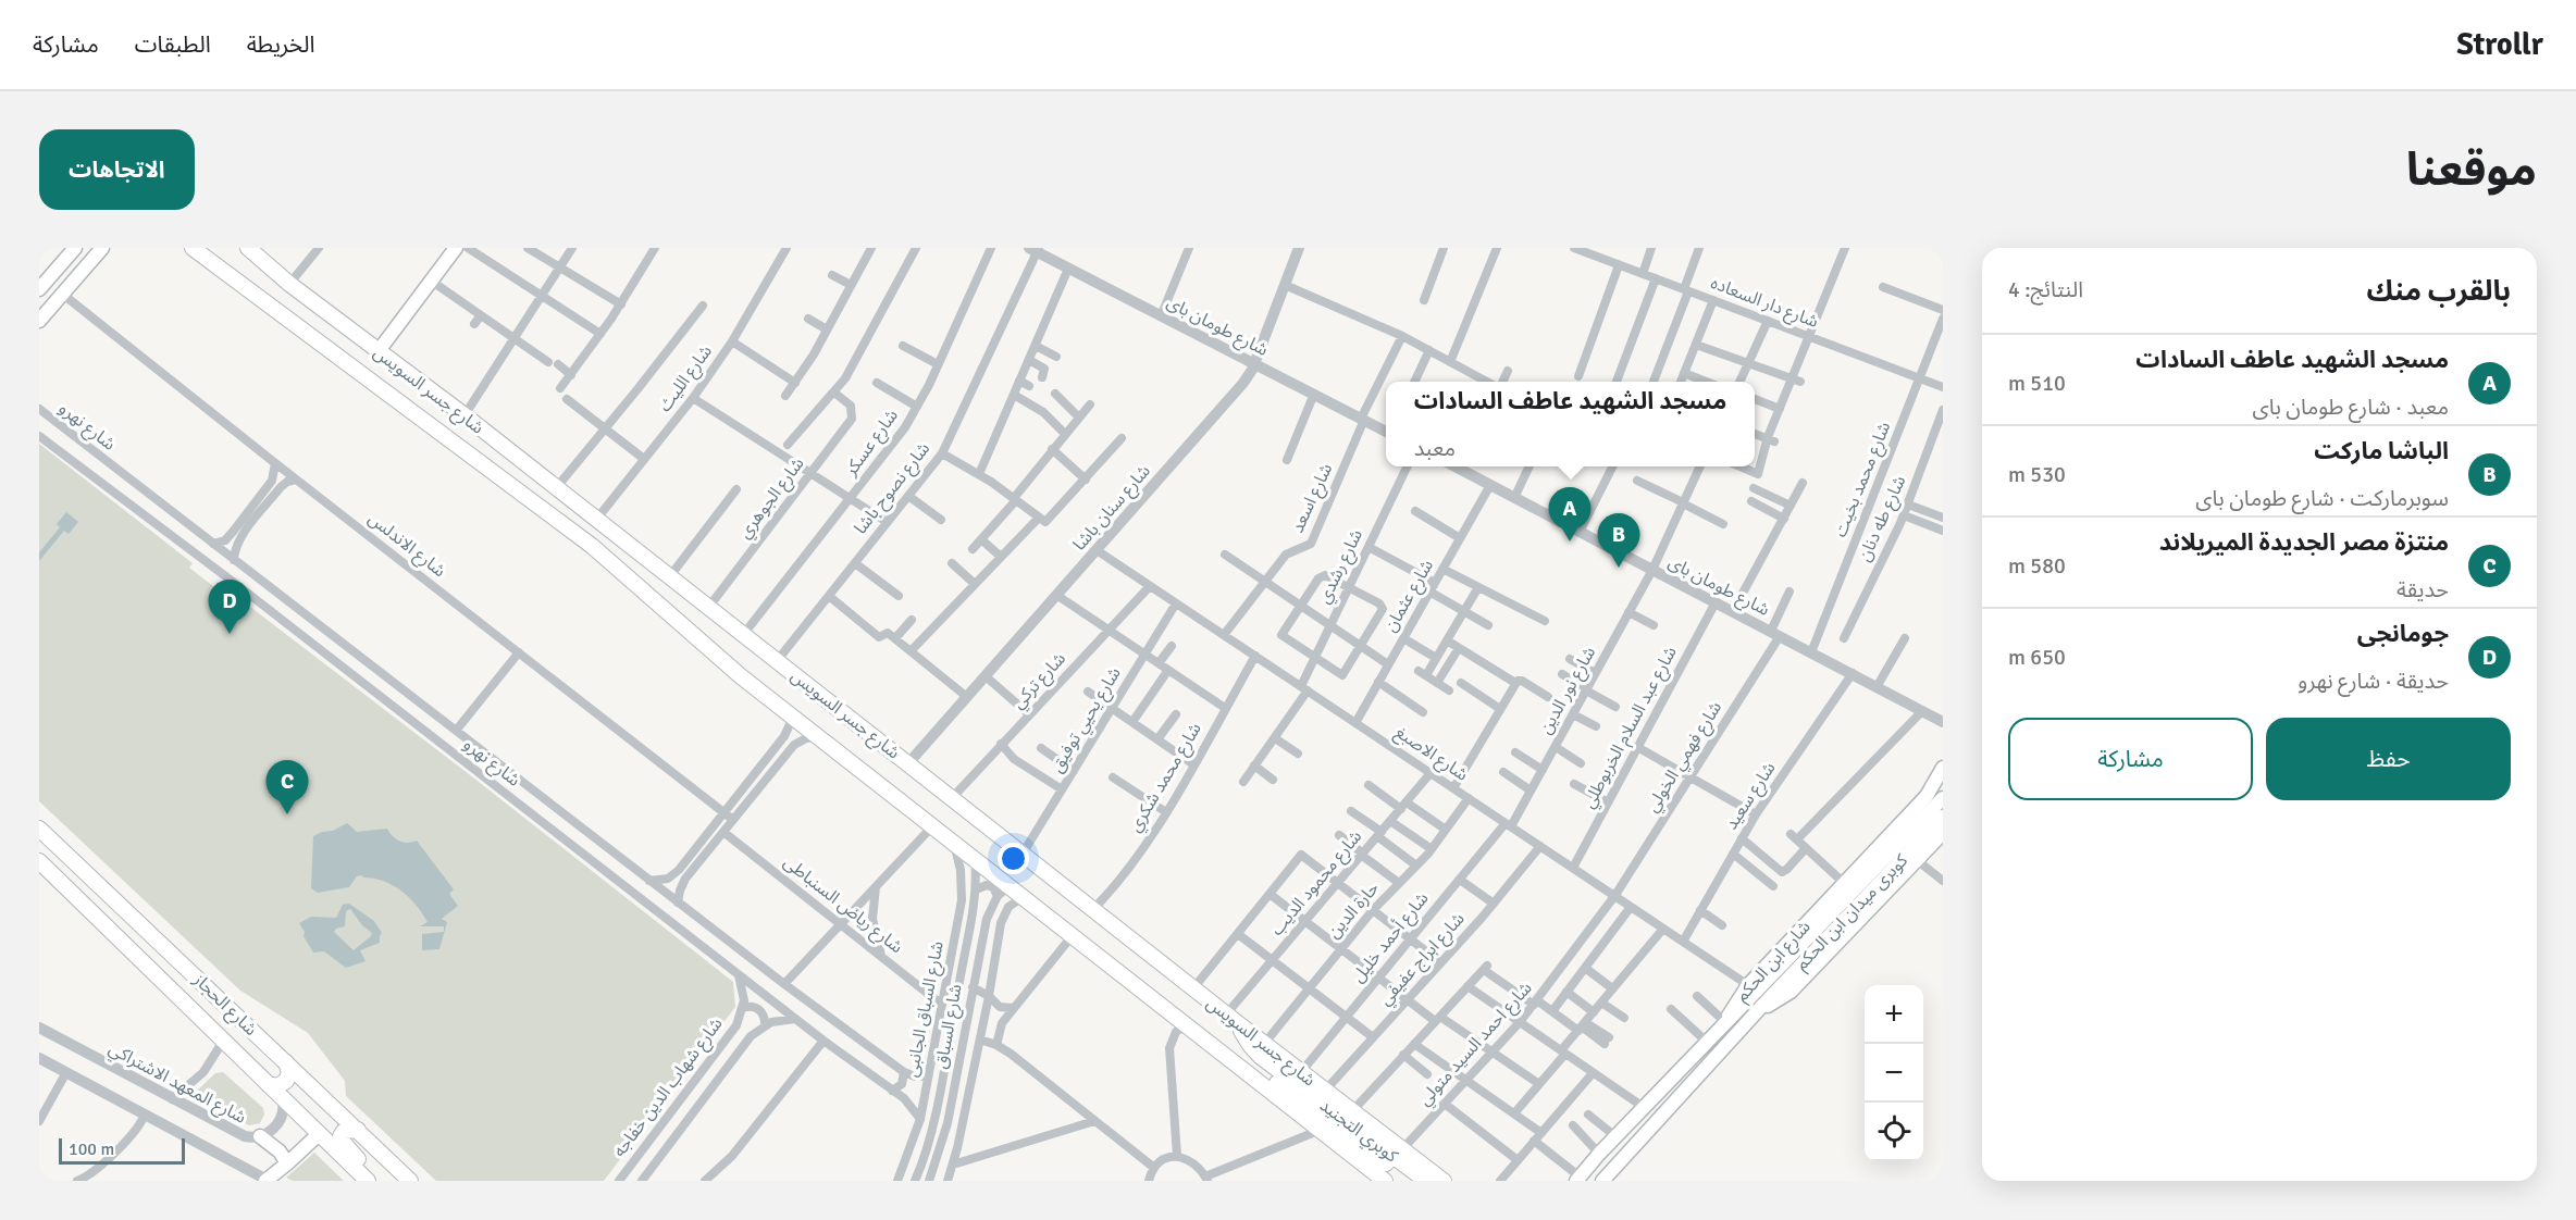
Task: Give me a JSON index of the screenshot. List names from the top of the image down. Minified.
{"streets":{"main road":["شارع جسر السويس","كوبرى ميدان ابن الحكم","شارع ابن الحكم","شارع الحجاز","كوبري التجنيد"],"street":["شارع دار السعاده","شارع طومان باى","شارع الليث","شارع نهرو","شارع عسكر","شارع محمد بخيت","شارع نصوح باشا","شارع الجوهري","شارع اسعد","شارع سنان باشا","شارع طه دنان","شارع الاندلس","شارع رشدي","شارع عثمان","شارع تركي","شارع نور الدين","شارع يحيي توفيق","شارع عبد السلام الخربوطلي","شارع الاصبغ","شارع فهمي الخولي","شارع محمد شكري","شارع سعيد","شارع محمود الديب","شارع رياض السنباطى","حارة الدين","شارع أحمد خليل","شارع ابراج عفيفي","شارع السباق الجانبى","شارع السباق","شارع احمد السيد متولي","شارع المعهد الاشتراكي","شارع شهاب الدين خفاجه"]},"crossings":[["شارع دار السعاده","شارع محمد بخيت"],["شارع طومان باى","شارع محمد بخيت"],["شارع طومان باى","شارع نصوح باشا"],["شارع طومان باى","شارع اسعد"],["شارع طومان باى","شارع سنان باشا"],["شارع طومان باى","شارع عثمان"],["شارع طومان باى","شارع نور الدين"],["شارع طومان باى","شارع عبد السلام الخربوطلي"],["شارع طومان باى","شارع فهمي الخولي"],["شارع طومان باى","شارع سعيد"],["شارع الليث","شارع جسر السويس"],["شارع جسر السويس","شارع عسكر"],["شارع جسر السويس","شارع نصوح باشا"],["شارع جسر السويس","شارع الجوهري"],["شارع جسر السويس","شارع سنان باشا"],["شارع جسر السويس","شارع تركي"],["شارع جسر السويس","شارع يحيي توفيق"],["شارع جسر السويس","شارع محمد شكري"],["شارع جسر السويس","شارع محمود الديب"],["شارع جسر السويس","حارة الدين"],["شارع جسر السويس","شارع أحمد خليل"],["شارع جسر السويس","شارع ابراج عفيفي"],["شارع جسر السويس","شارع السباق الجانبى"],["شارع جسر السويس","شارع السباق"],["شارع جسر السويس","شارع احمد السيد متولي"],["شارع جسر السويس","كوبري التجنيد"],["شارع نهرو","شارع السباق الجانبى"],["شارع نهرو","شارع شهاب الدين خفاجه"],["شارع اسعد","شارع الاصبغ"],["شارع سنان باشا","شارع الاصبغ"],["شارع رشدي","شارع الاصبغ"],["شارع عثمان","شارع الاصبغ"],["شارع تركي","شارع الاصبغ"],["شارع نور الدين","شارع الاصبغ"],["شارع نور الدين","شارع أحمد خليل"],["شارع يحيي توفيق","شارع الاصبغ"],["شارع عبد السلام الخربوطلي","شارع الاصبغ"],["شارع الاصبغ","شارع فهمي الخولي"],["شارع الاصبغ","شارع محمد شكري"],["شارع الاصبغ","شارع سعيد"],["شارع الاصبغ","شارع محمود الديب"],["شارع الاصبغ","حارة الدين"],["شارع الاصبغ","شارع أحمد خليل"],["شارع الاصبغ","شارع ابراج عفيفي"],["شارع الاصبغ","شارع ابن الحكم"],["شارع الاصبغ","شارع احمد السيد متولي"],["شارع فهمي الخولي","شارع احمد السيد متولي"],["شارع رياض السنباطى","شارع السباق الجانبى"],["كوبرى ميدان ابن الحكم","شارع ابن الحكم"],["شارع الحجاز","شارع المعهد الاشتراكي"]],"scale_bar":"100 m","page":{"header":"Strollr","nav":["الخريطة","الطبقات","مشاركة"],"title":"موقعنا","buttons":["الاتجاهات",["حفظ","مشاركة"]],"heading":["بالقرب منك","النتائج: 4"],"list":[{"mark":"A","name":"مسجد الشهيد عاطف السادات","note":"معبد · شارع طومان باى","value":"510 m"},{"mark":"B","name":"الباشا ماركت","note":"سوبرماركت · شارع طومان باى","value":"530 m"},{"mark":"C","name":"منتزة مصر الجديدة الميريلاند","note":"حديقة","value":"580 m"},{"mark":"D","name":"جومانجى","note":"حديقة · شارع نهرو","value":"650 m"}],"popup":["مسجد الشهيد عاطف السادات","معبد"],"pins":["A","B","D","C"],"map_buttons":["+","−"],"scale":"100 m"}}
